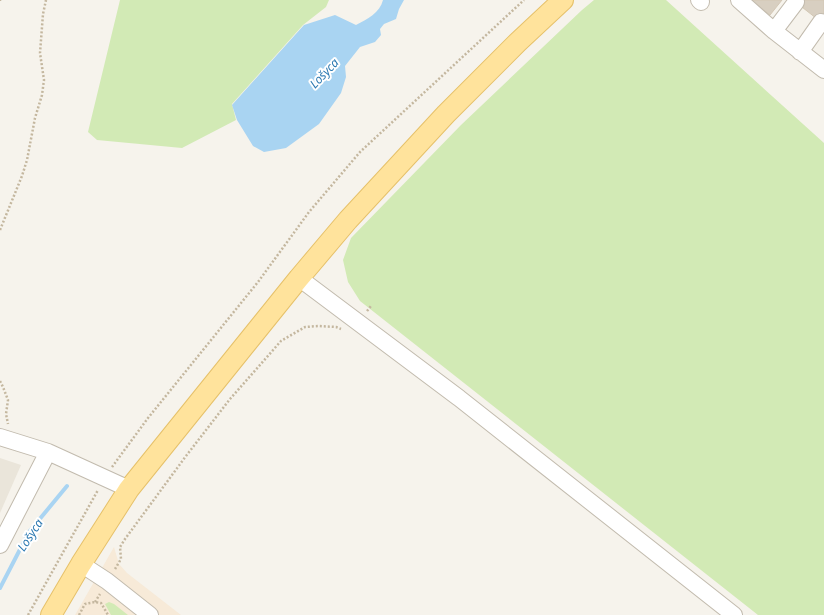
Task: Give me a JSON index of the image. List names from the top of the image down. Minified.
{"water":["Lošyca"]}
